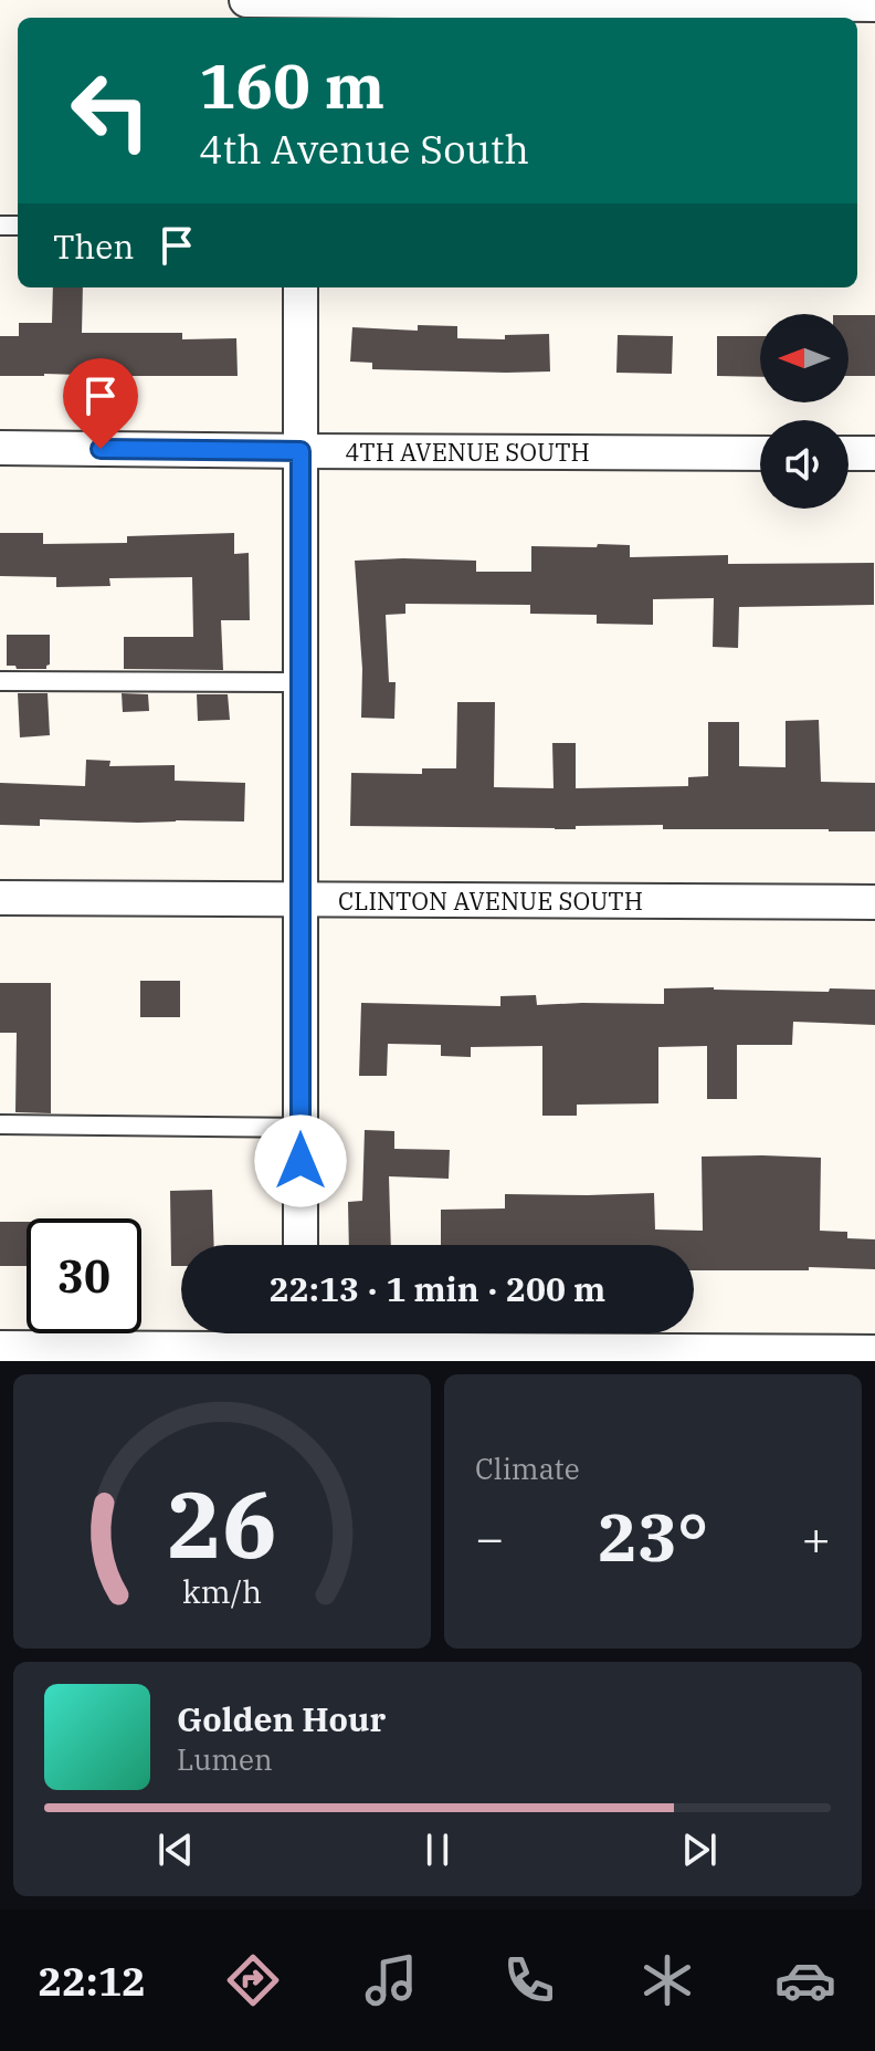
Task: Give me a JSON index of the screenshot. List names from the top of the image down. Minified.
{"streets":{"street":["4TH AVENUE SOUTH","CLINTON AVENUE SOUTH"]},"north":"left","page":{"turn":["160 m","4th Avenue South"],"then":"Then","limit":"30","trip":"22:13 · 1 min · 200 m","tile":"Climate","heat":["−","23°","+"],"song":["Golden Hour","Lumen"],"tabs":"22:12","gauge":["26","km/h"]}}
